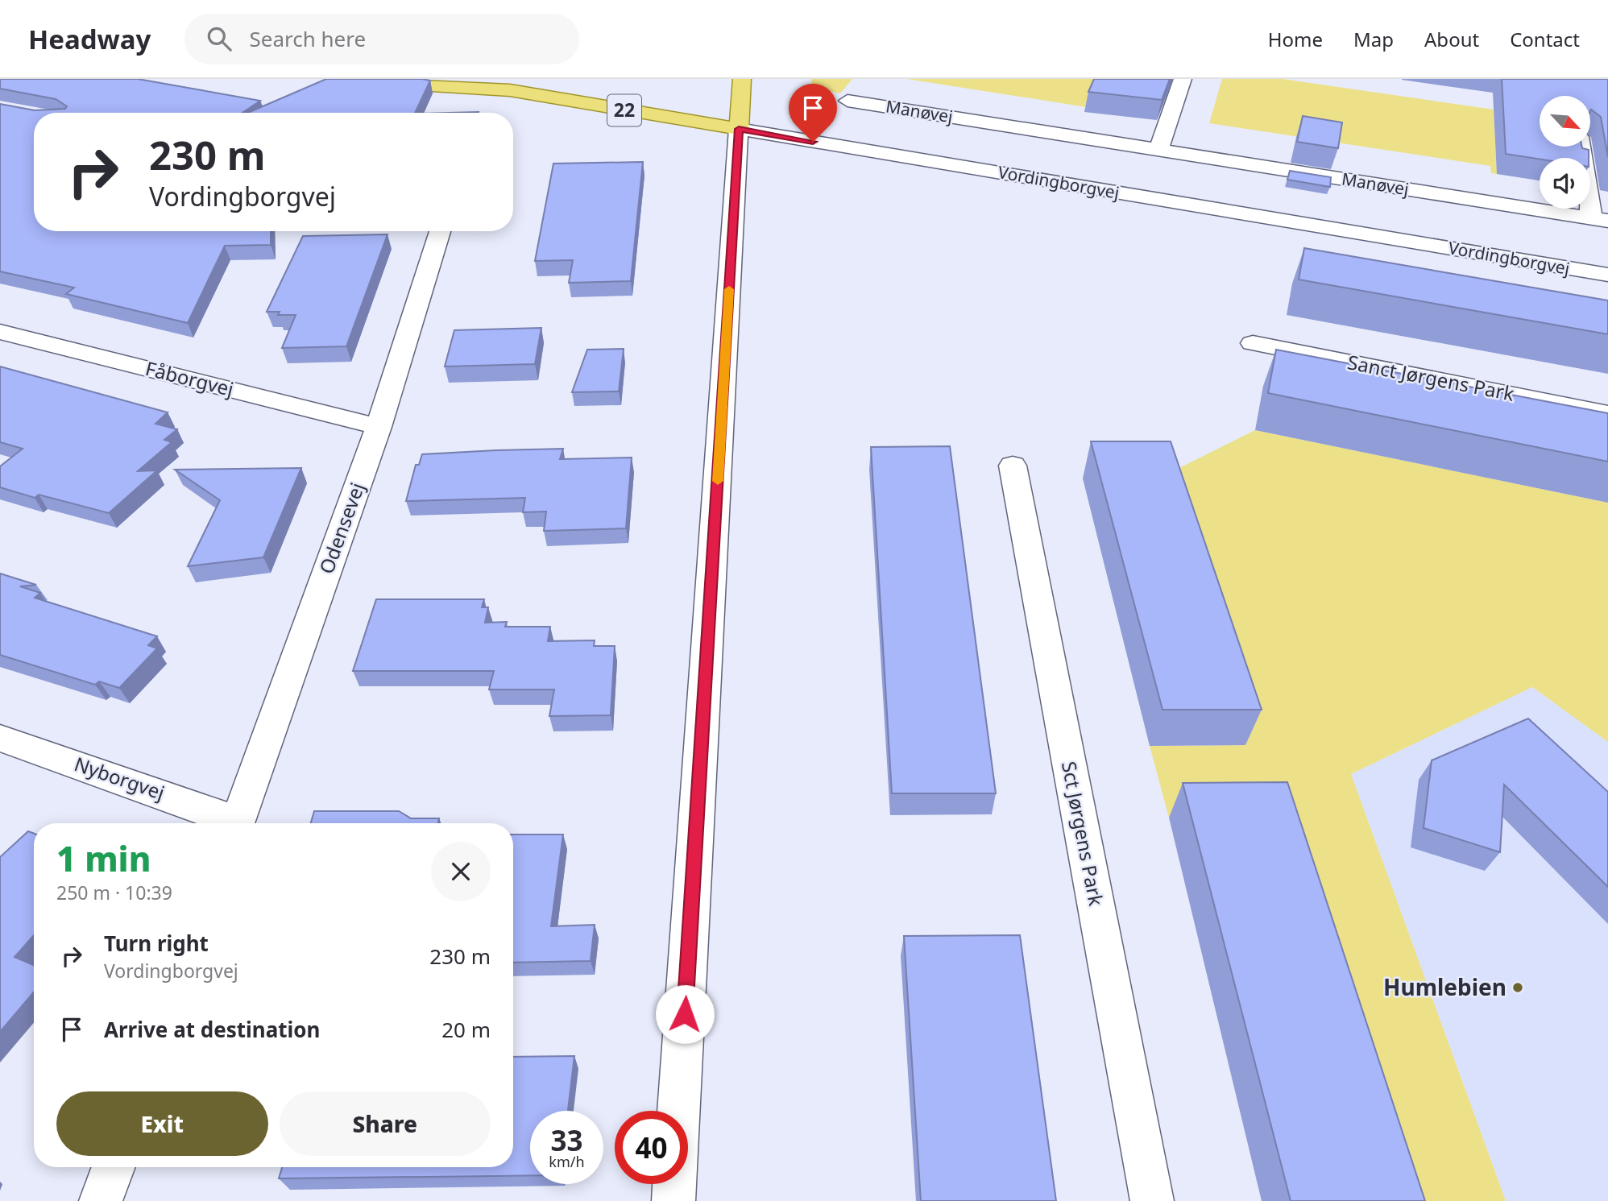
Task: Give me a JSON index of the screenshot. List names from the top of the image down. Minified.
{"streets":{"main road":["22","Vordingborgvej"],"street":["Manøvej","Sanct Jørgens Park","Fåborgvej","Odensevej","Nyborgvej","Sct Jørgens Park"]},"crossings":[["Fåborgvej","Odensevej"]],"places":["Humlebien"],"north":"bottom right","page":{"header":"Headway","search":"Search here","nav":["Home","Map","About","Contact"],"turn":["230 m","Vordingborgvej"],"heading":["1 min","250 m · 10:39"],"list":[{"name":"Turn right","note":"Vordingborgvej","value":"230 m"},{"name":"Arrive at destination","value":"20 m"}],"buttons":["Exit","Share"],"speed":"33 km/h","limit":"40"}}
